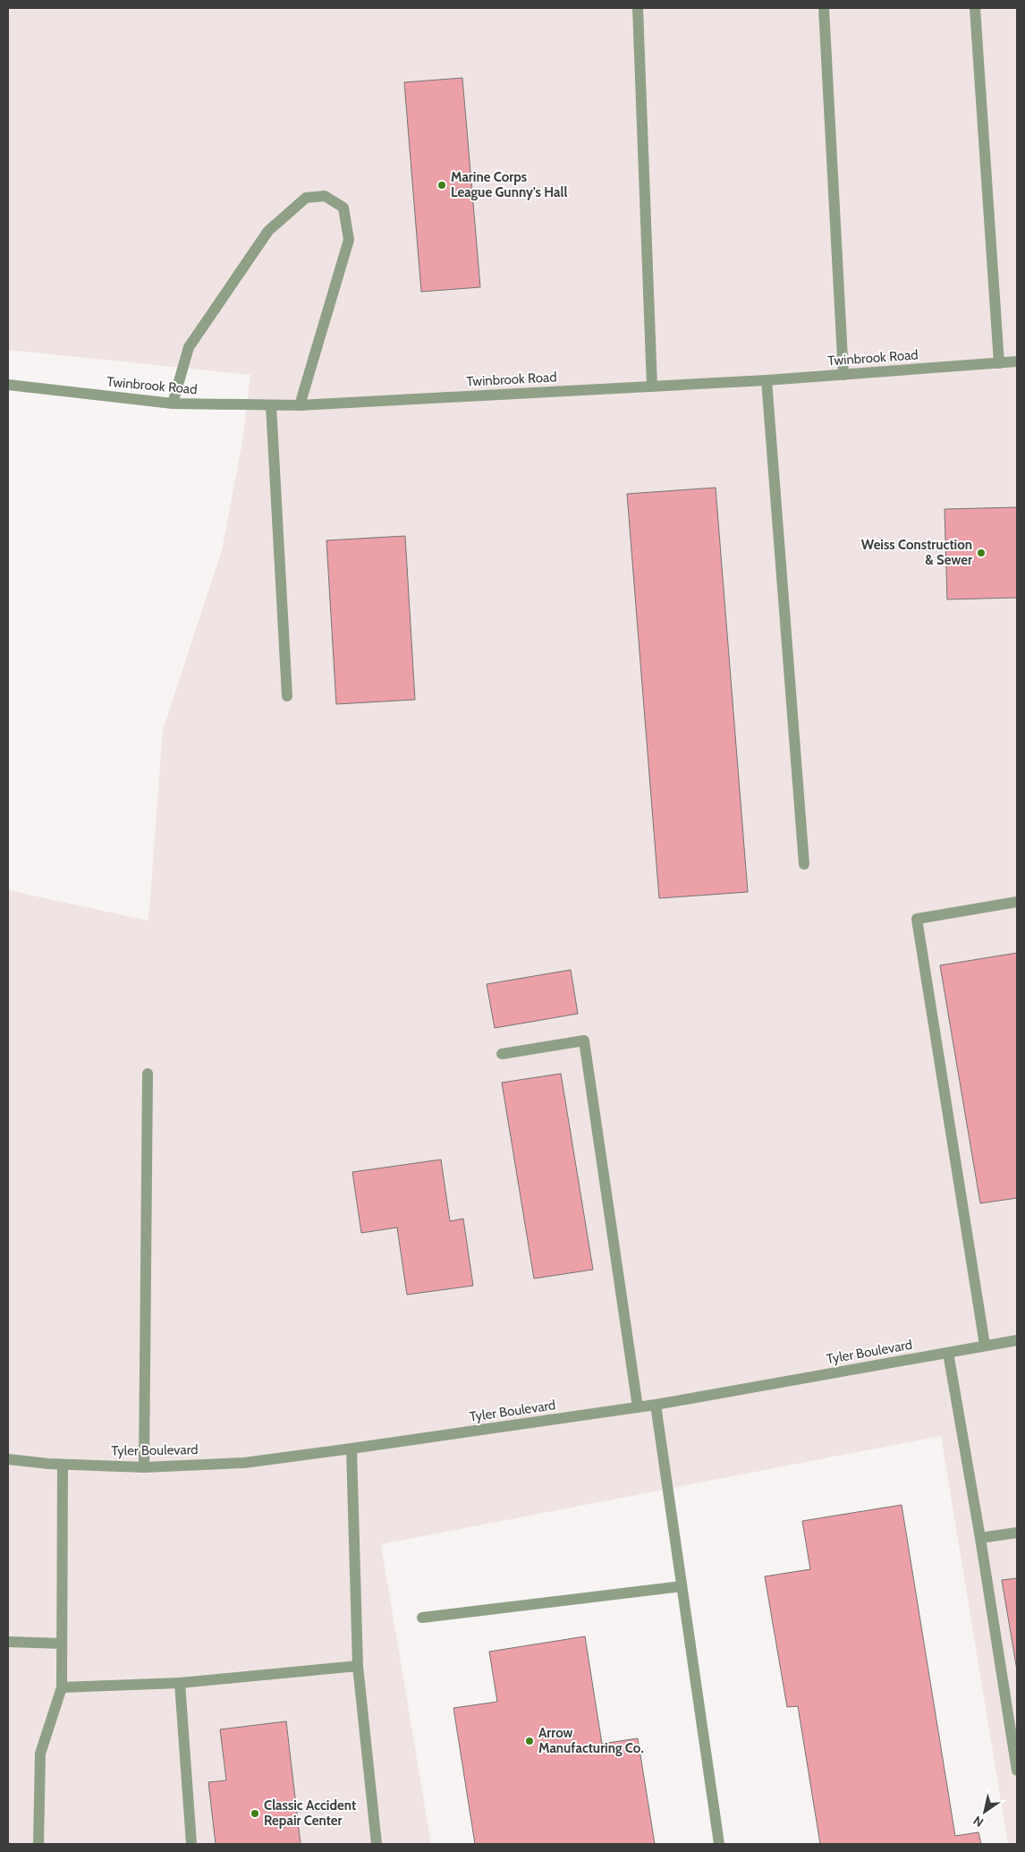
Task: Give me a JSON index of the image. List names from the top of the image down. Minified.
{"streets":{"street":["Twinbrook Road","Tyler Boulevard"]},"places":["Marine Corps League Gunny's Hall","Weiss Construction & Sewer","Arrow Manufacturing Co.","Classic Accident Repair Center"],"north":"bottom left"}
